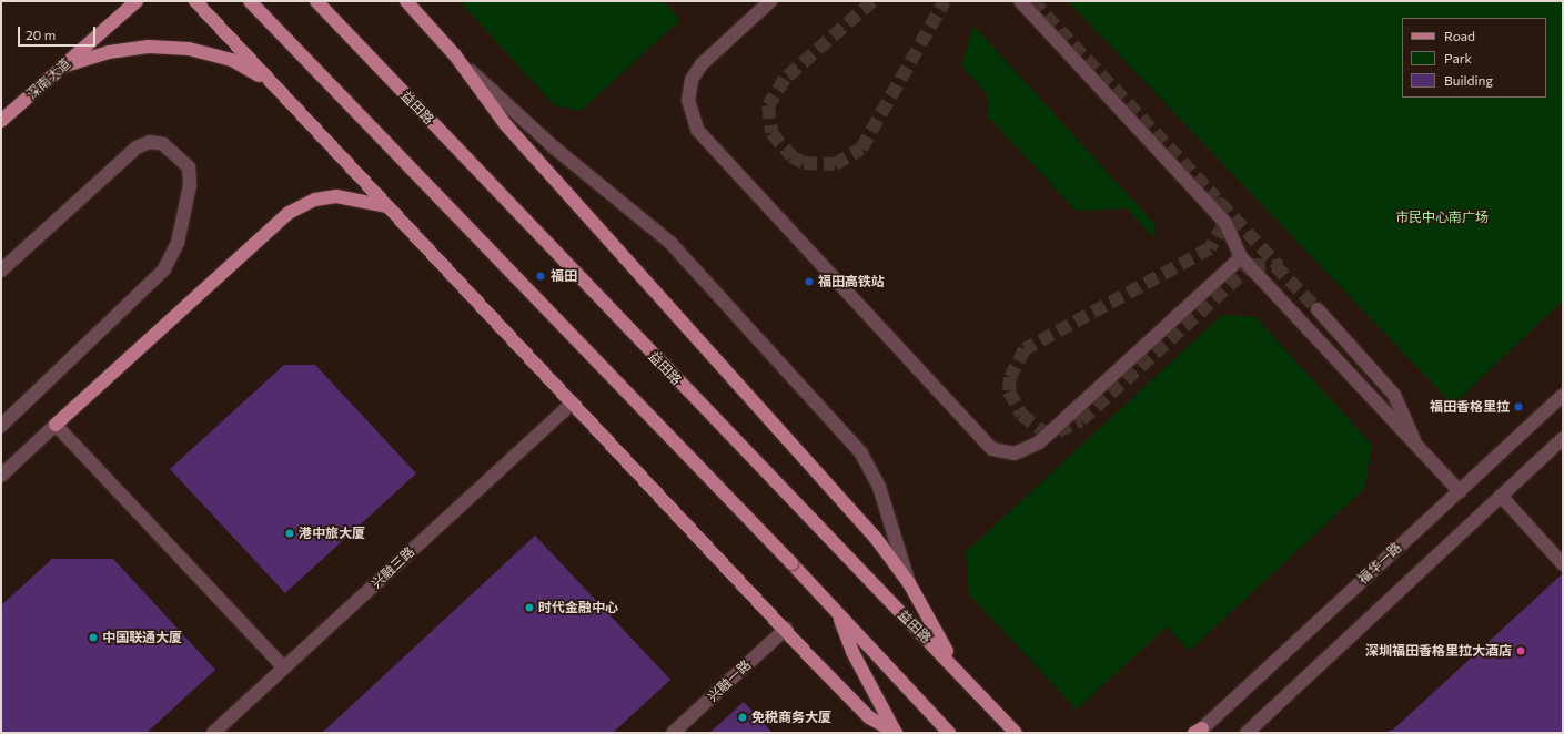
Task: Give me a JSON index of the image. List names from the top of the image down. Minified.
{"streets":{"main road":["深南大道","益田路"],"street":["福华一路","兴融三路","兴融一路"]},"parks":["市民中心南广场"],"places":["福田","福田高铁站","福田香格里拉","港中旅大厦","时代金融中心","中国联通大厦","深圳福田香格里拉大酒店","免税商务大厦"],"legend":["Road","Park","Building"],"scale_bar":"20 m"}
